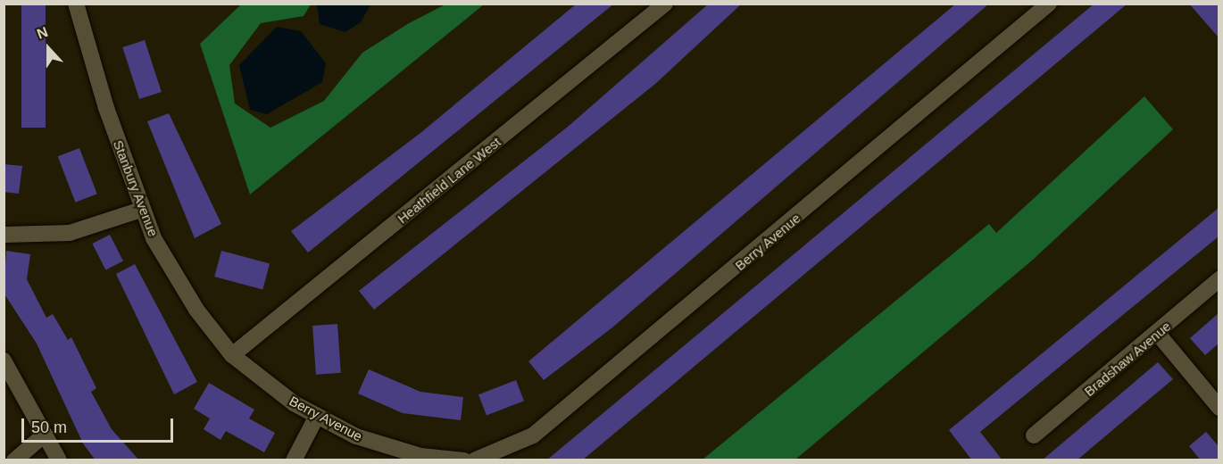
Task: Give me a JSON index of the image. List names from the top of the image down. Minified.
{"streets":{"street":["Heathfield Lane West","Stanbury Avenue","Berry Avenue","Bradshaw Avenue"]},"crossings":[["Heathfield Lane West","Stanbury Avenue"],["Heathfield Lane West","Berry Avenue"],["Stanbury Avenue","Berry Avenue"]],"scale_bar":"50 m","north":"top"}
